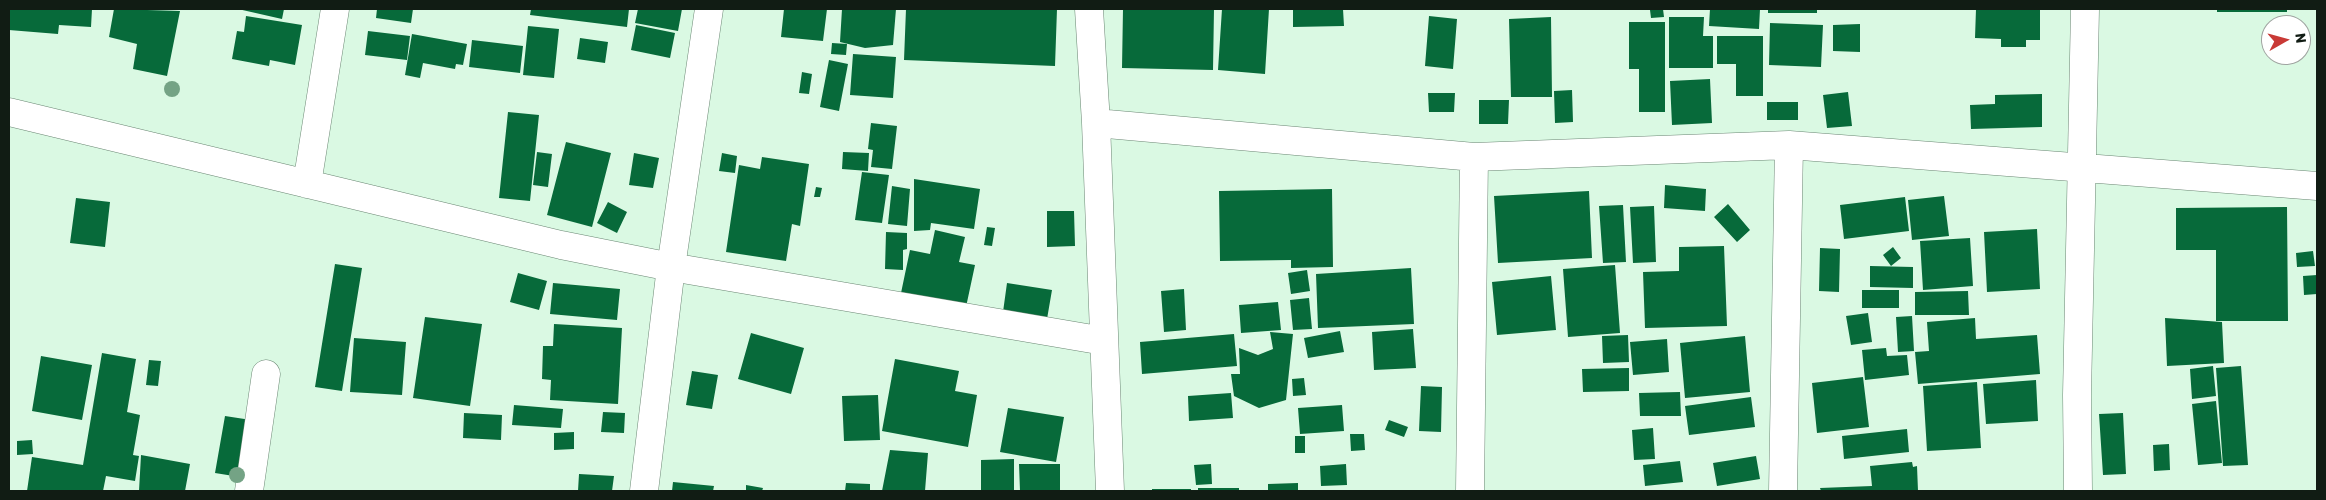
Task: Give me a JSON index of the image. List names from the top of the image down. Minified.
{"north":"right"}
